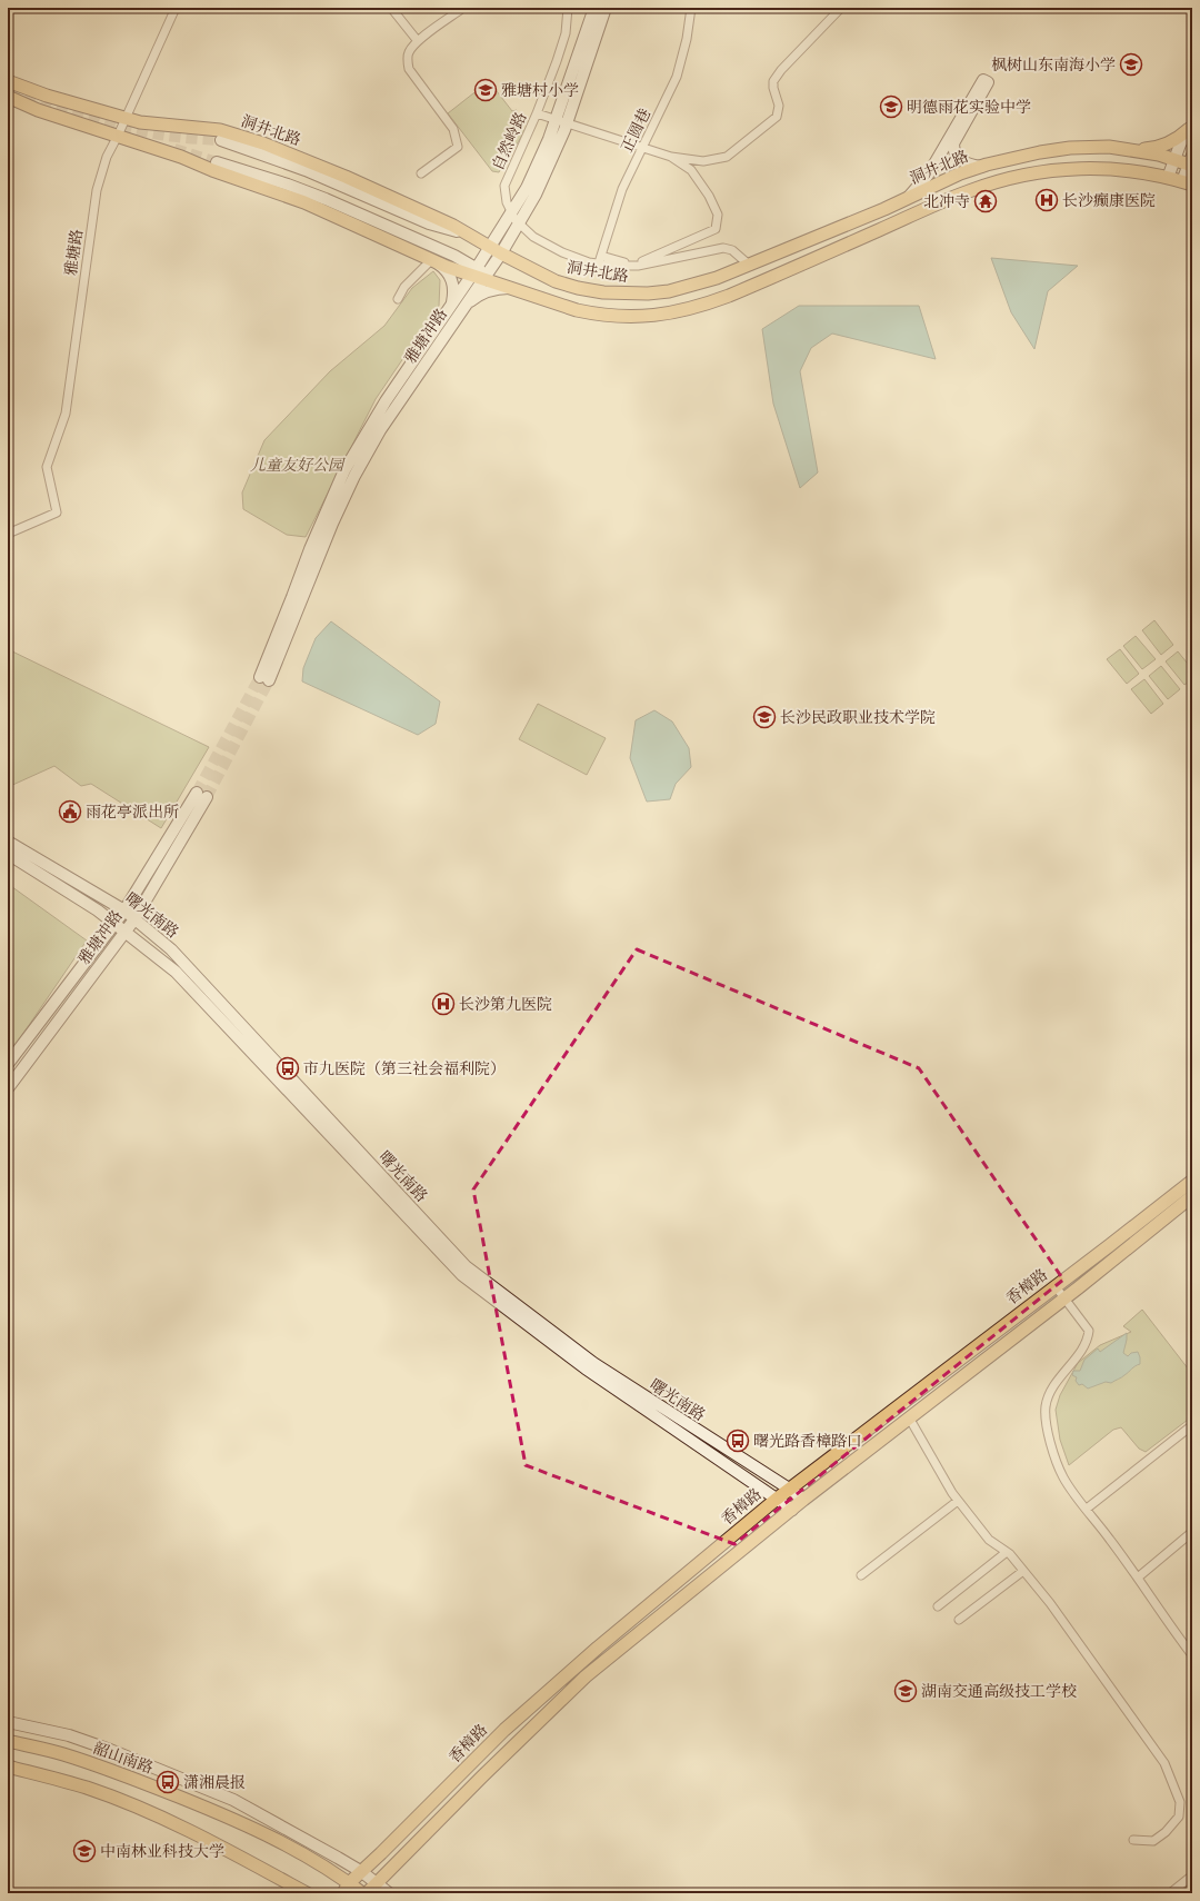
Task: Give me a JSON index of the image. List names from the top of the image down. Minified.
{"streets":{"main road":["洞井北路","雅塘冲路","曙光南路","香樟路","韶山南路"],"street":["正圆巷","自然岭路","雅塘路"]},"crossings":[["洞井北路","自然岭路"],["洞井北路","雅塘路"],["洞井北路","雅塘冲路"],["正圆巷","自然岭路"],["自然岭路","雅塘冲路"],["雅塘冲路","曙光南路"],["曙光南路","香樟路"],["香樟路","韶山南路"]],"parks":["儿童友好公园"],"places":{"school or university":["枫树山东南海小学","雅塘村小学","明德雨花实验中学","长沙民政职业技术学院","湖南交通高级技工学校","中南林业科技大学"],"hospital":["长沙癫康医院","长沙第九医院"],"temple":["北冲寺"],"public building":["雨花亭派出所"],"bus stop":["市九医院（第三社会福利院）","曙光路香樟路口","潇湘晨报"]}}
